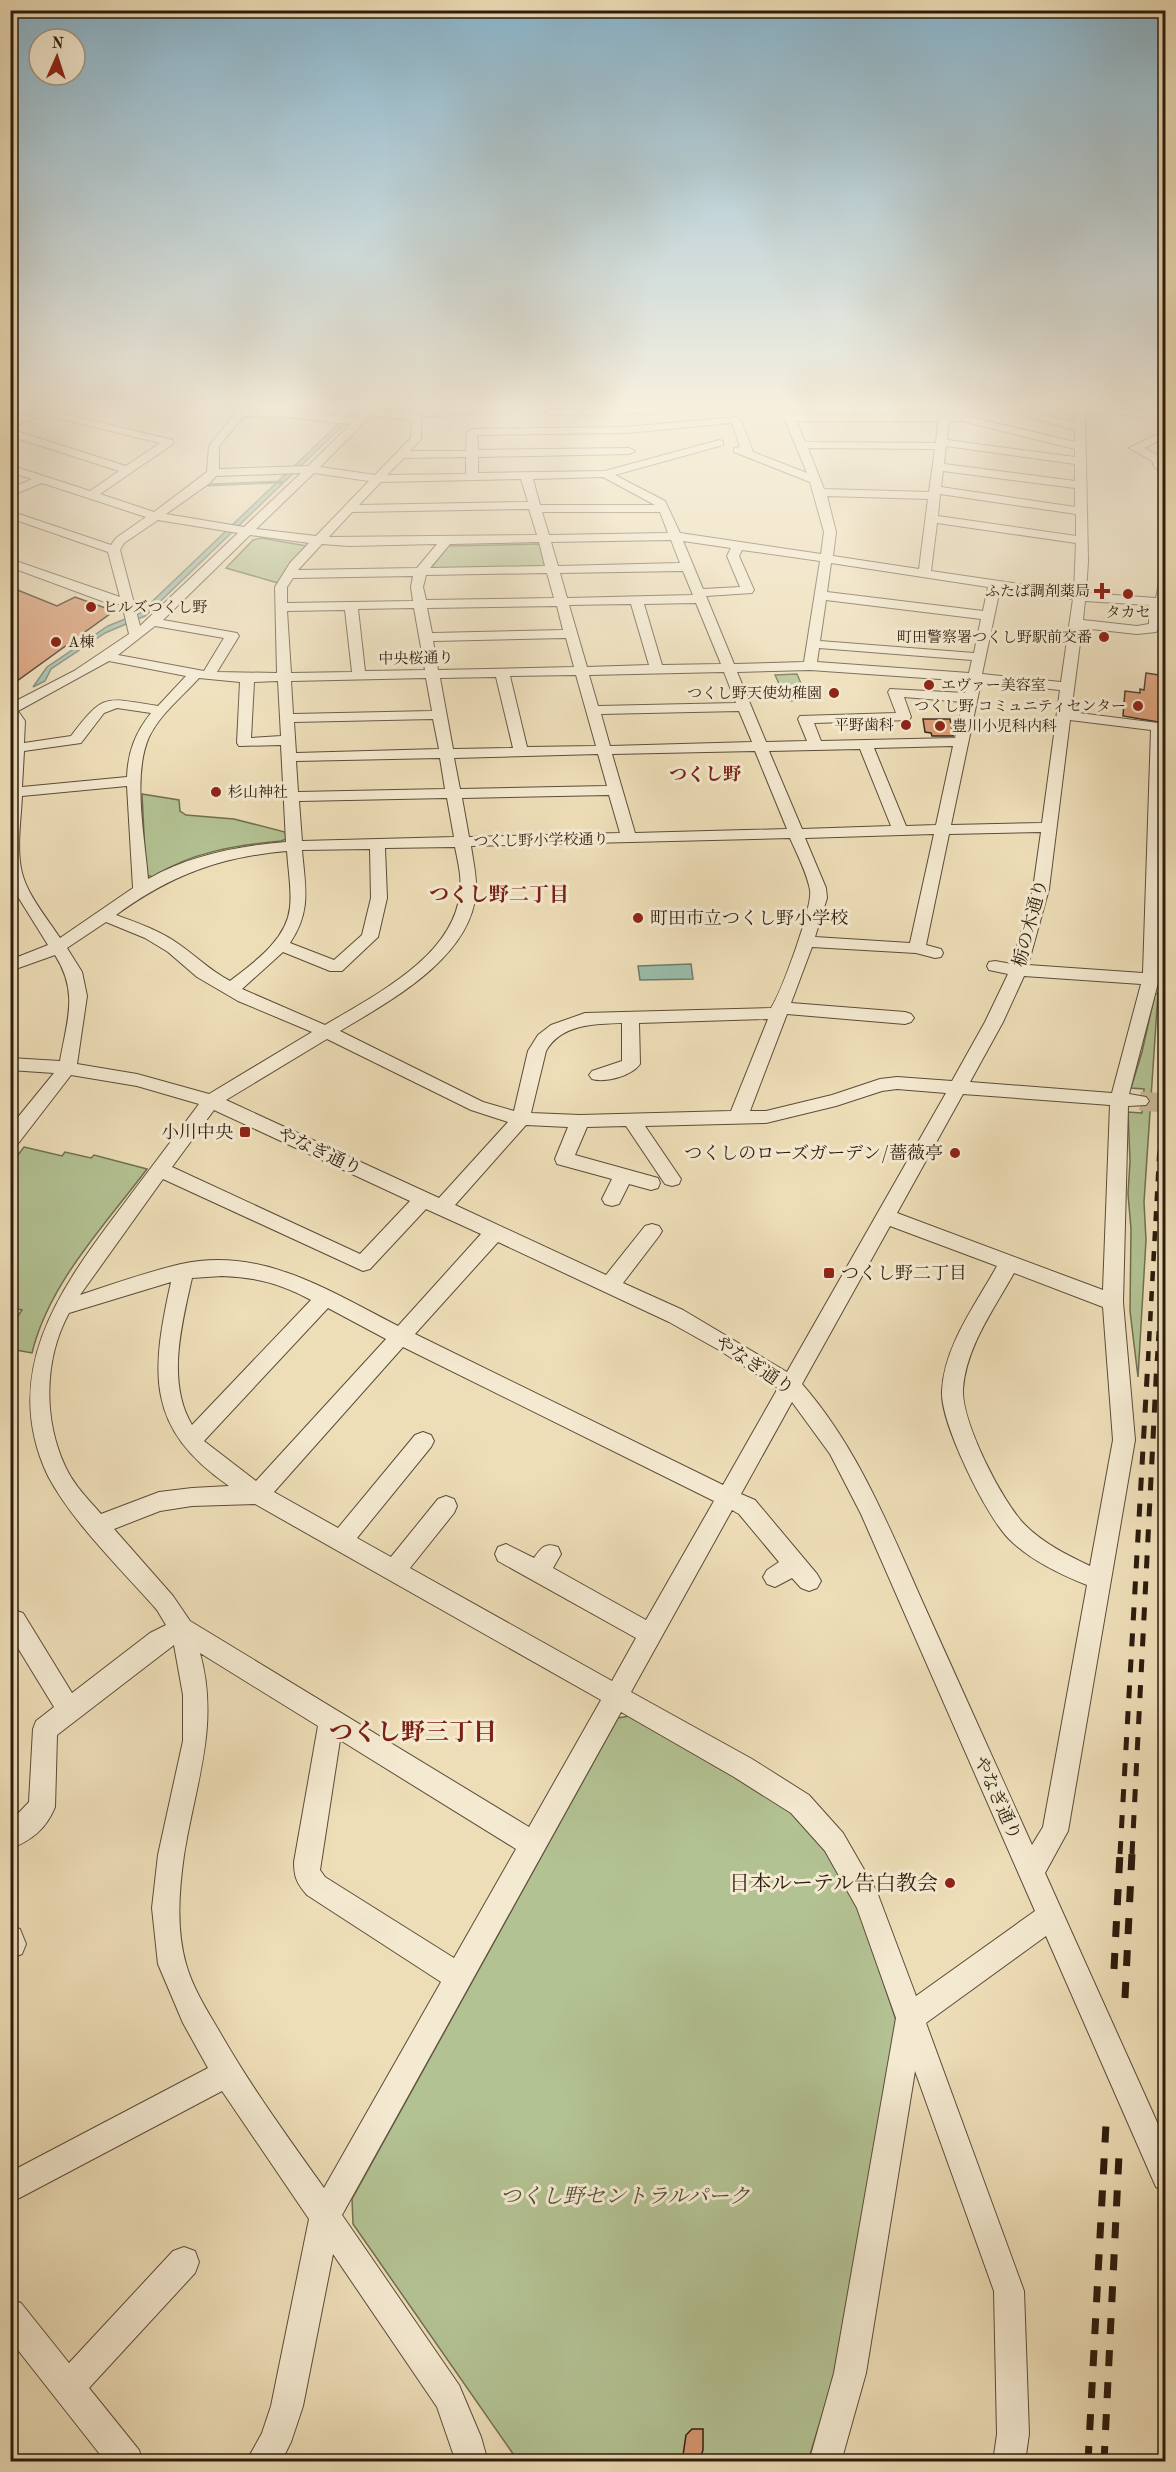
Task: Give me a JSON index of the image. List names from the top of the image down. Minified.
{"streets":{"street":["中央桜通り","つくし野小学校通り","栃の木通り","やなぎ通り"]},"crossings":[["つくし野小学校通り","栃の木通り"],["栃の木通り","やなぎ通り"]],"districts":["つくし野","つくし野二丁目","つくし野三丁目"],"parks":["つくし野セントラルパーク"],"places":{"health":["ふたば調剤薬局"],"other":["タカセ","ヒルズつくし野","町田警察署つくし野駅前交番","A棟","エヴァー美容室","つくし野天使幼稚園","つくし野 コミュニティセンター","平野歯科","豊川小児科内科","杉山神社","町田市立つくし野小学校","つくしのローズガーデン/薔薇亭","日本ルーテル告白教会"],"transit":["小川中央","つくし野二丁目"]},"north":"top"}
